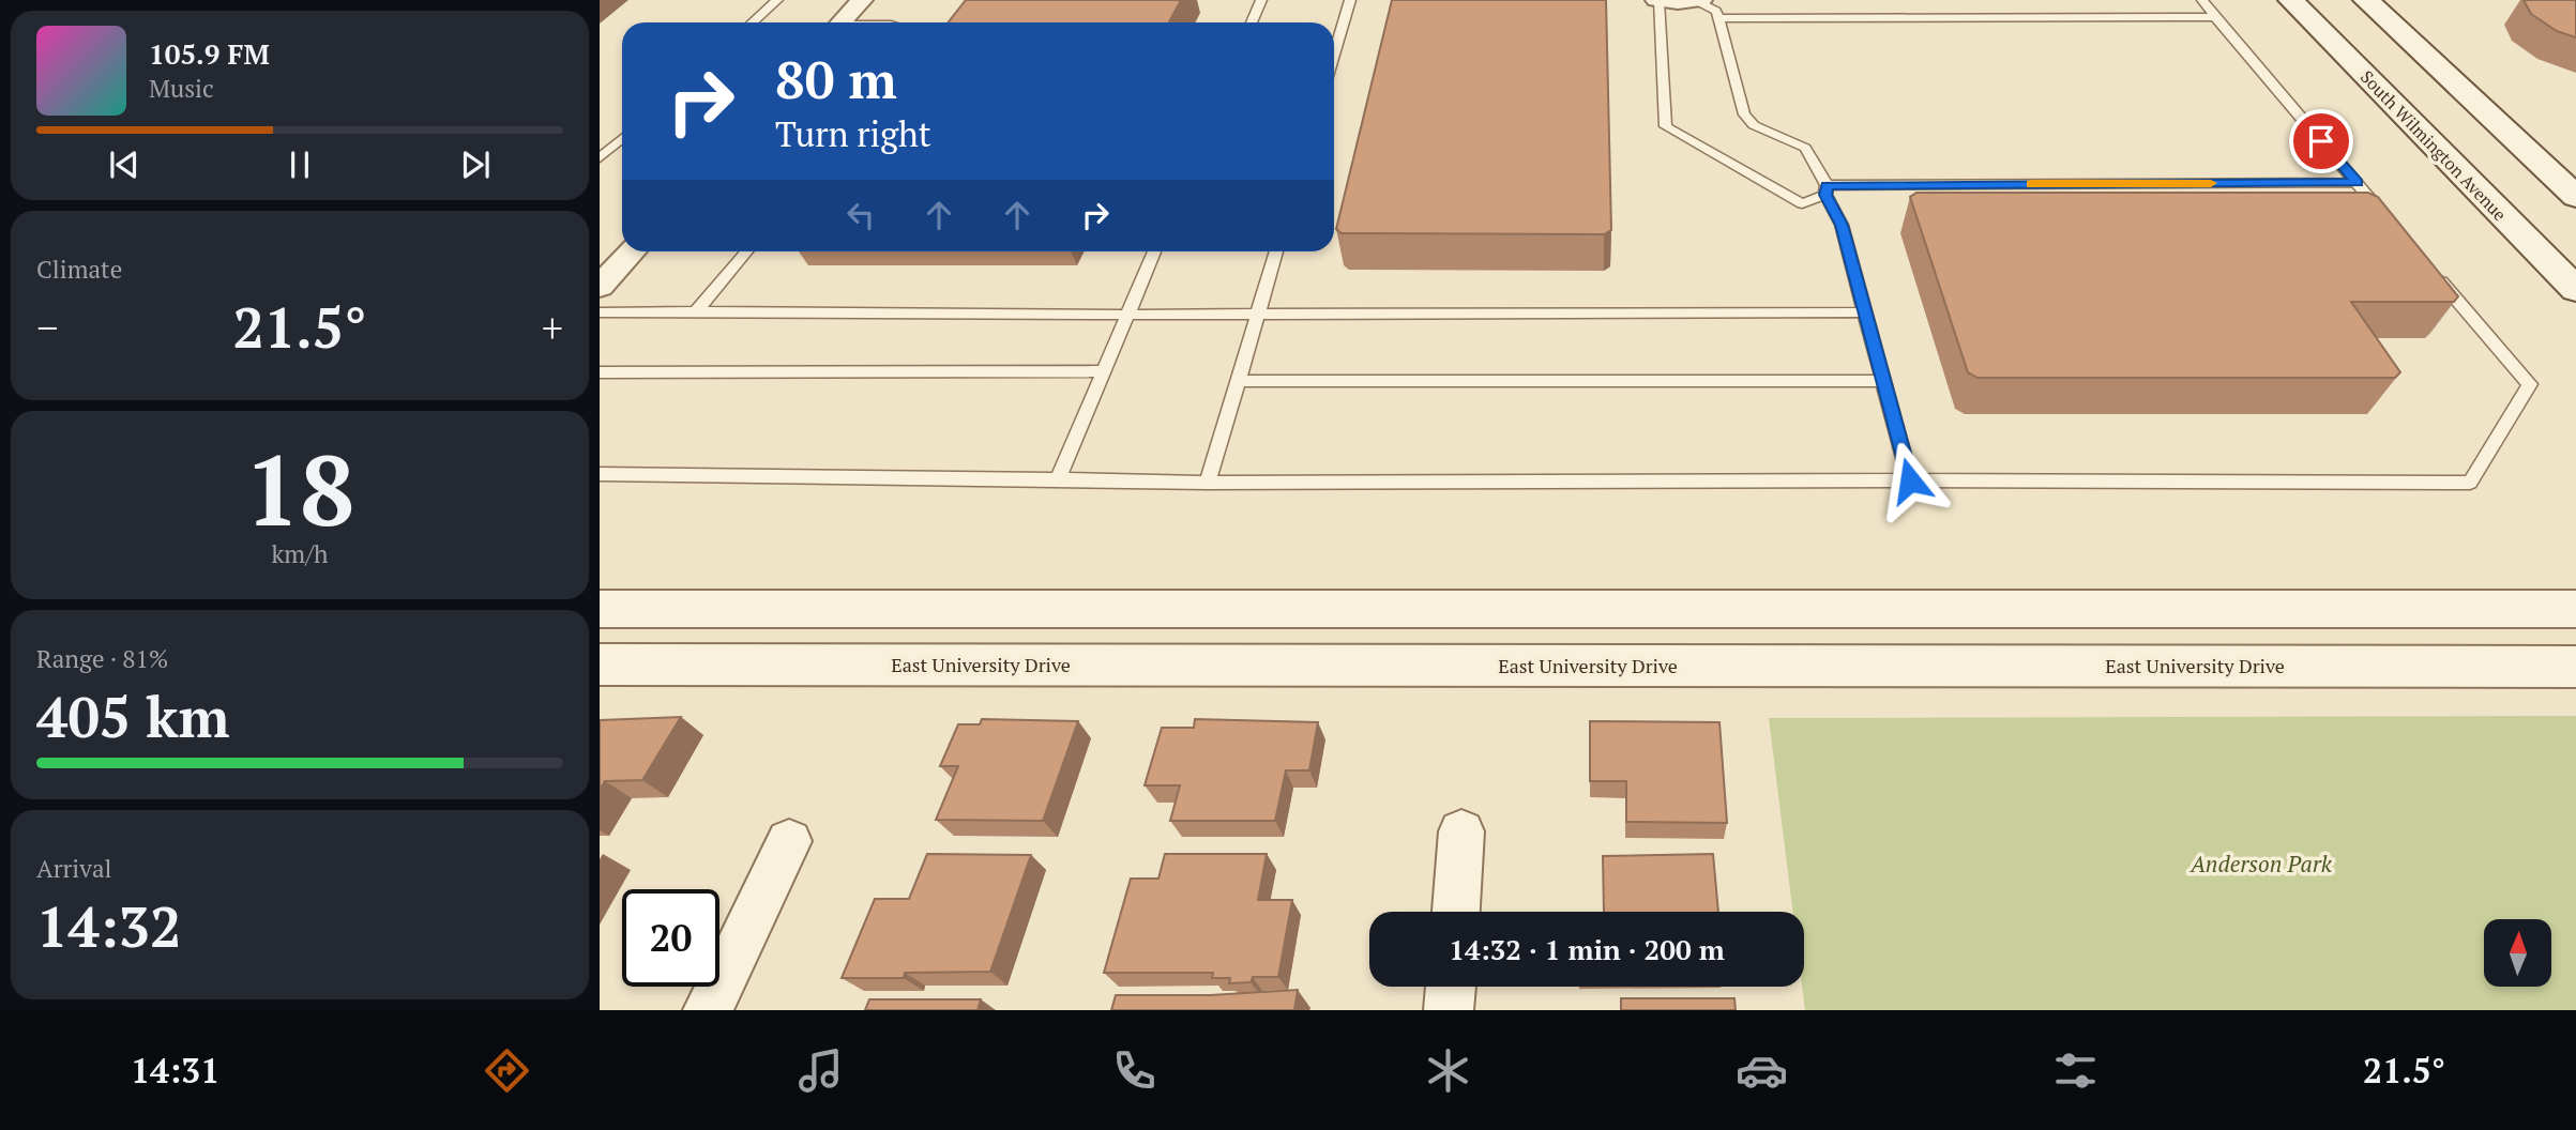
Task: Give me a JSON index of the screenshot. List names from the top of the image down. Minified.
{"streets":{"street":["South Wilmington Avenue","East University Drive"]},"parks":["Anderson Park"],"north":"top","page":{"turn":["80 m","Turn right"],"song":["105.9 FM","Music"],"tile":["Climate",["18","km/h"],["Range · 81%","405 km"],["Arrival","14:32"]],"heat":["−","21.5°","+"],"limit":"20","trip":"14:32 · 1 min · 200 m","tabs":["14:31","21.5°"]}}
